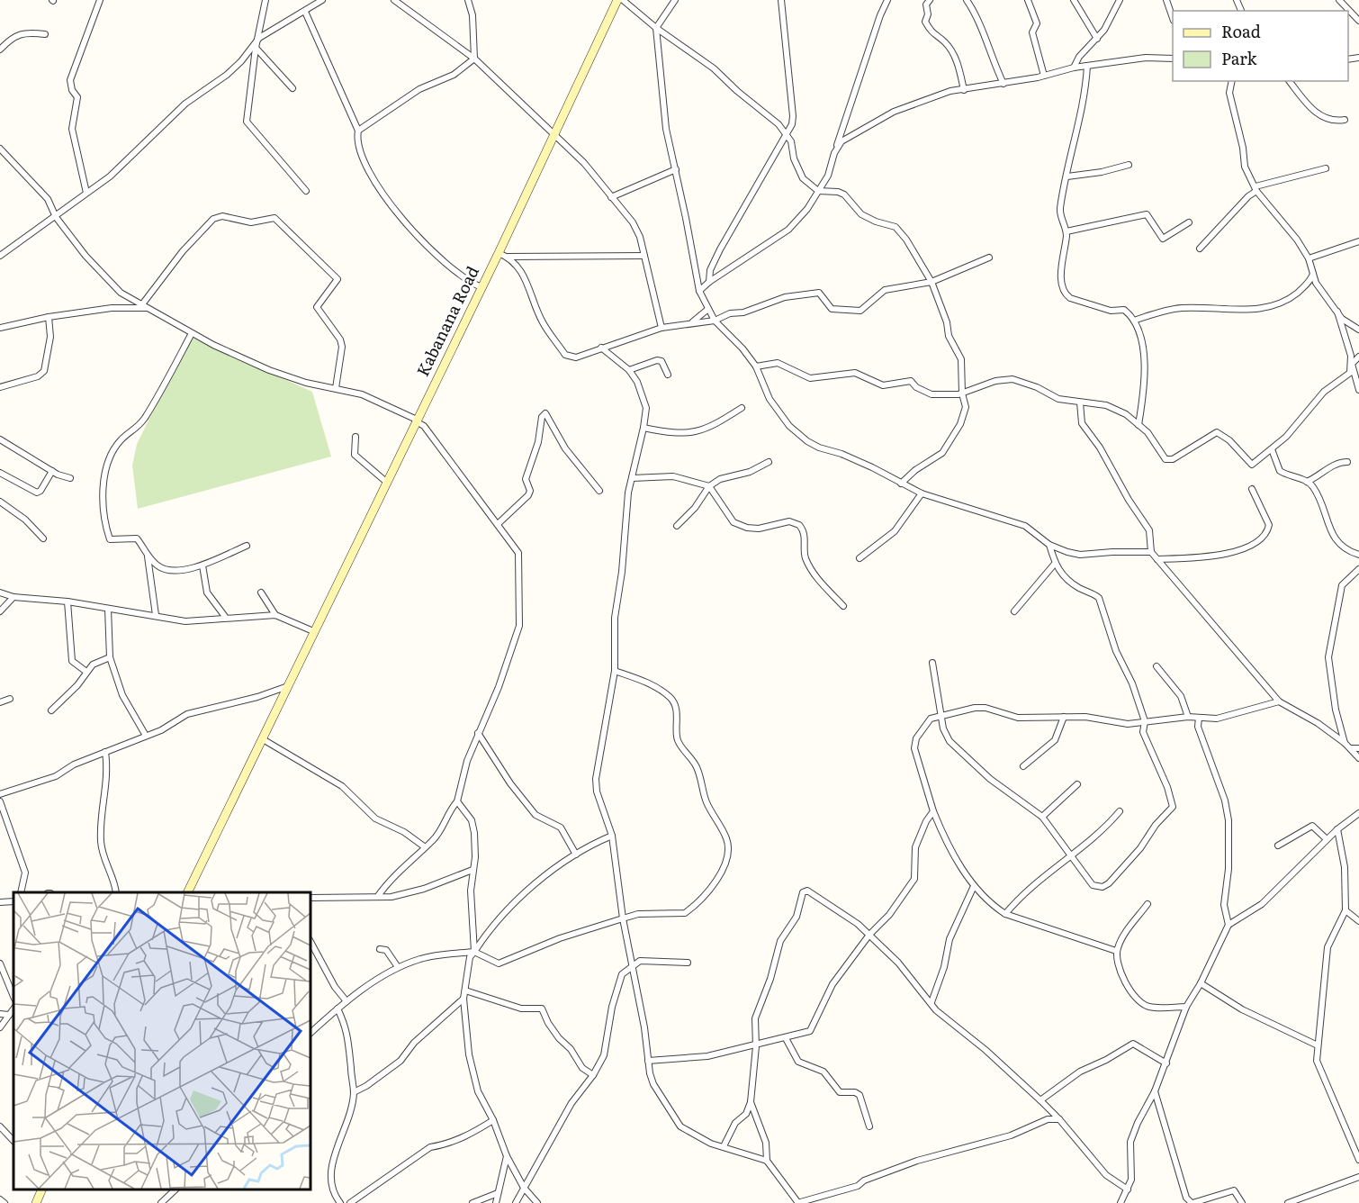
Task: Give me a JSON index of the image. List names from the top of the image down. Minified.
{"streets":{"street":["Kabanana Road"]},"legend":["Road","Park"]}
